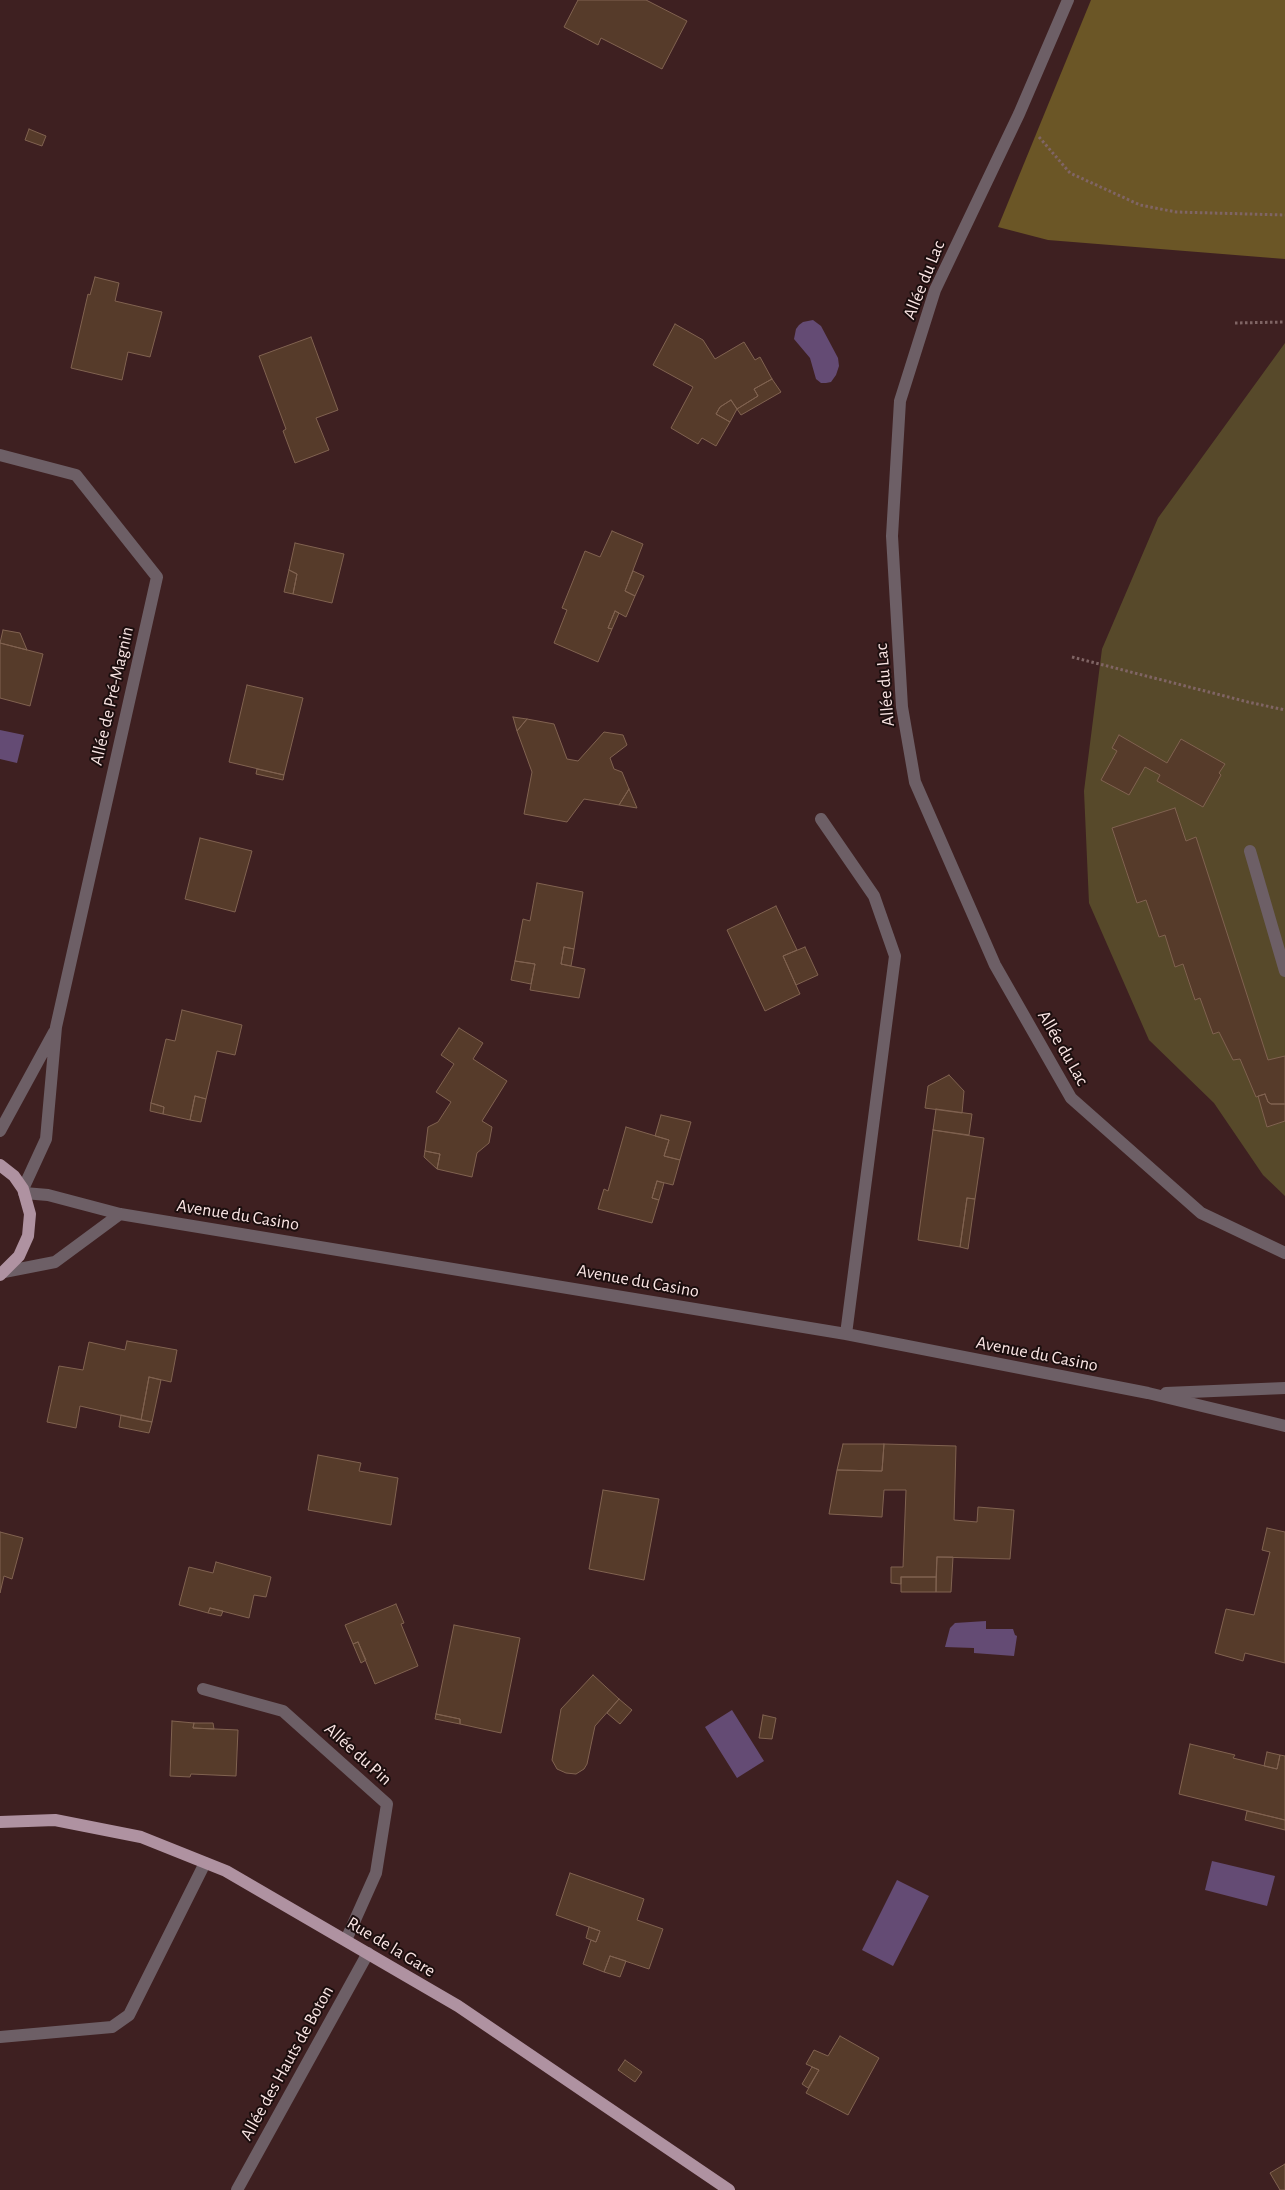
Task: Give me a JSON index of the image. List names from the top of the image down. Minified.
{"streets":{"main road":["Rue de la Gare"],"street":["Allée du Lac","Allée de Pré-Magnin","Avenue du Casino","Allée du Pin","Allée des Hauts de Boton"]},"crossings":[["Allée de Pré-Magnin","Avenue du Casino"],["Allée du Pin","Rue de la Gare"],["Rue de la Gare","Allée des Hauts de Boton"]]}
